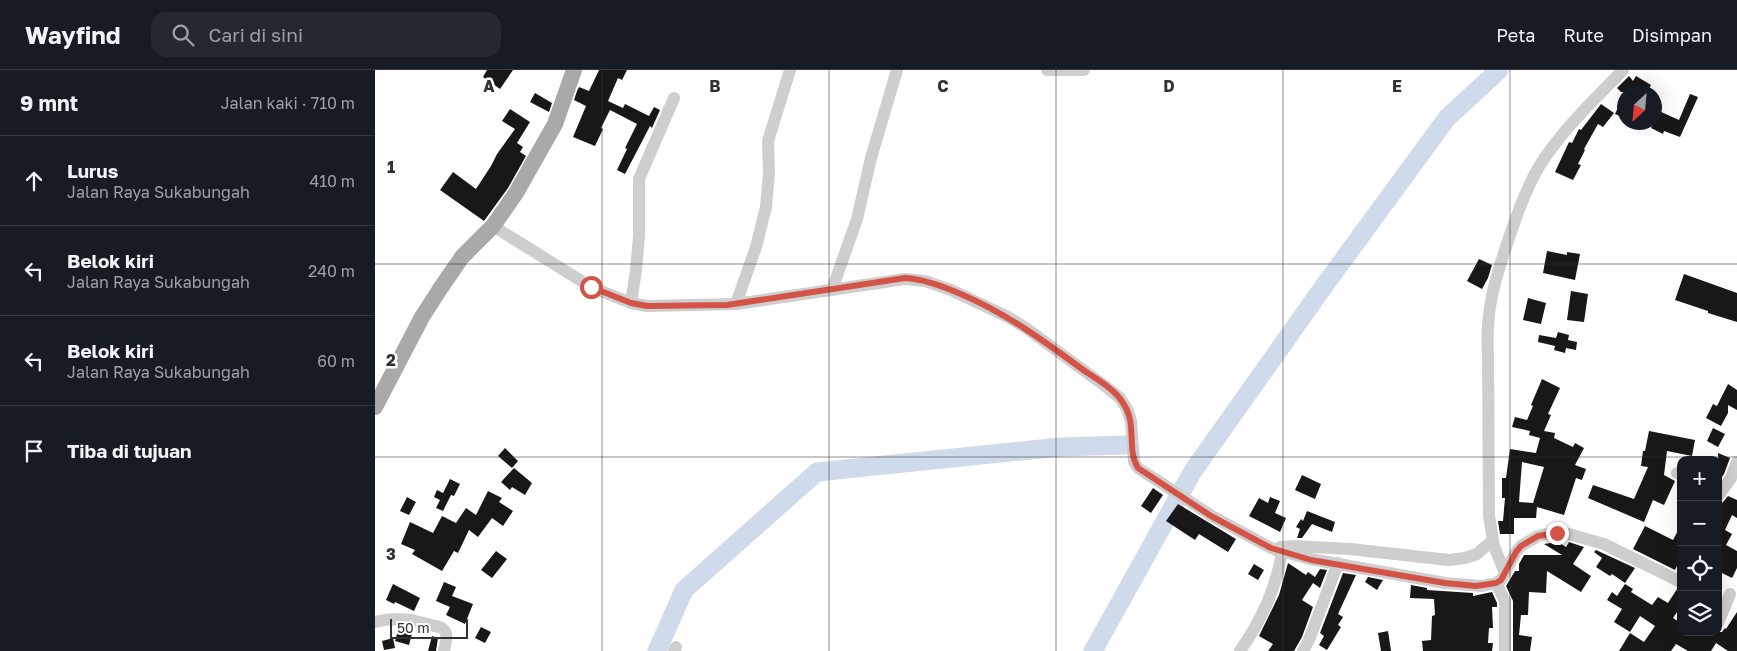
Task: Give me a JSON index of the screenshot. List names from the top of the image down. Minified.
{"scale_bar":"50 m","north":"bottom left","page":{"header":"Wayfind","search":"Cari di sini","nav":["Peta","Rute","Disimpan"],"heading":["9 mnt","Jalan kaki · 710 m"],"list":[["Lurus","Jalan Raya Sukabungah","410 m"],["Belok kiri","Jalan Raya Sukabungah","240 m"],["Belok kiri","Jalan Raya Sukabungah","60 m"],"Tiba di tujuan"],"map_buttons":["+","−"],"scale":"50 m"},"grid":{"columns":["A","B","C","D","E"],"rows":["1","2","3"]}}
